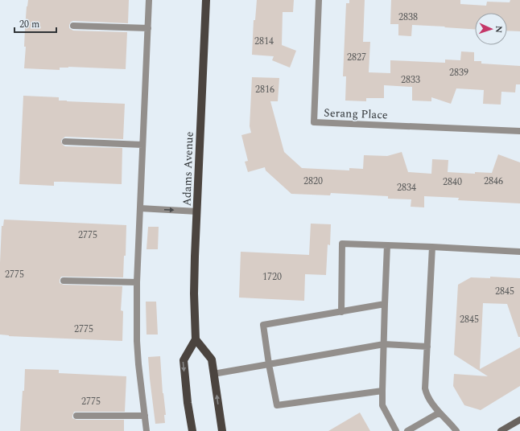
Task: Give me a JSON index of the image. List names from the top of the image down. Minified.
{"streets":{"main road":["Adams Avenue"],"street":["Serang Place"]},"house_numbers":["2838","2814","2827","2839","2833","2816","2820","2846","2840","2834","2775","2775","1720","2845","2845","2775","2775"],"scale_bar":"20 m","north":"right"}
